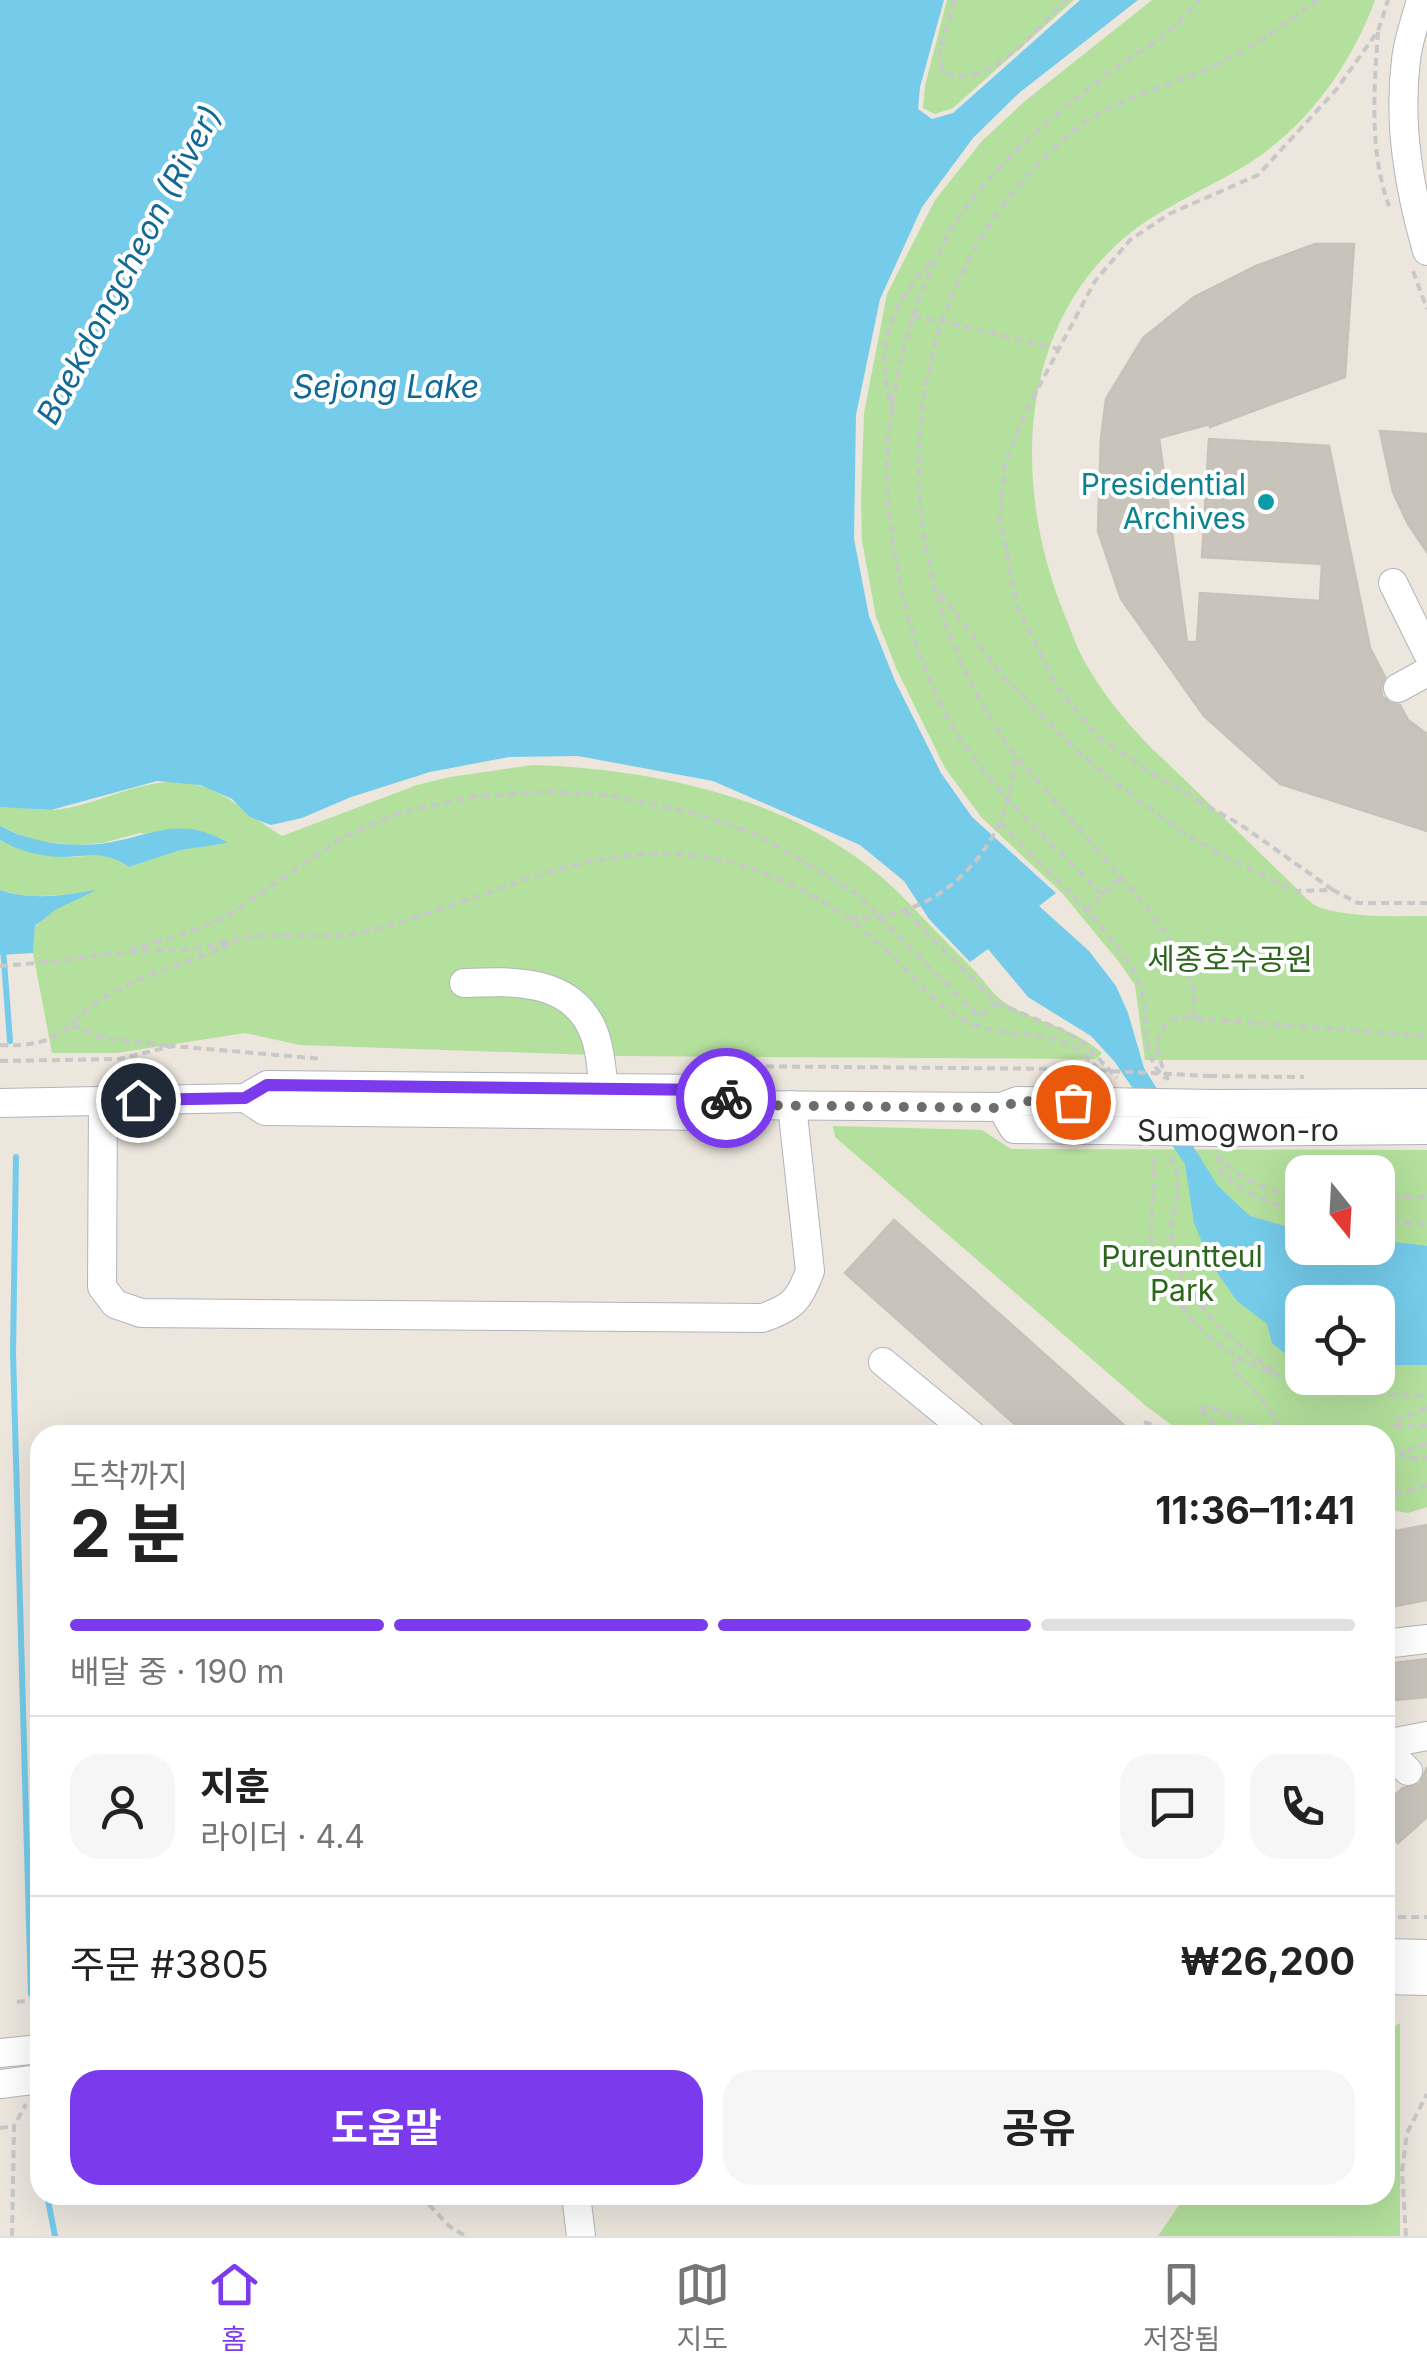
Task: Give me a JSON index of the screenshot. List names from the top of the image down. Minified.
{"streets":{"street":["Sumogwon-ro"]},"water":["Baekdongcheon (River)","Sejong Lake"],"parks":["세종호수공원","Pureuntteul Park"],"places":["Presidential Archives"],"north":"bottom","page":{"heading":["2 분","도착까지","11:36–11:41"],"panel":["지훈","라이더 · 4.4","주문 #3805","₩26,200"],"bar":"배달 중 · 190 m","buttons":["도움말","공유"],"tabs":["홈","지도","저장됨"]}}
